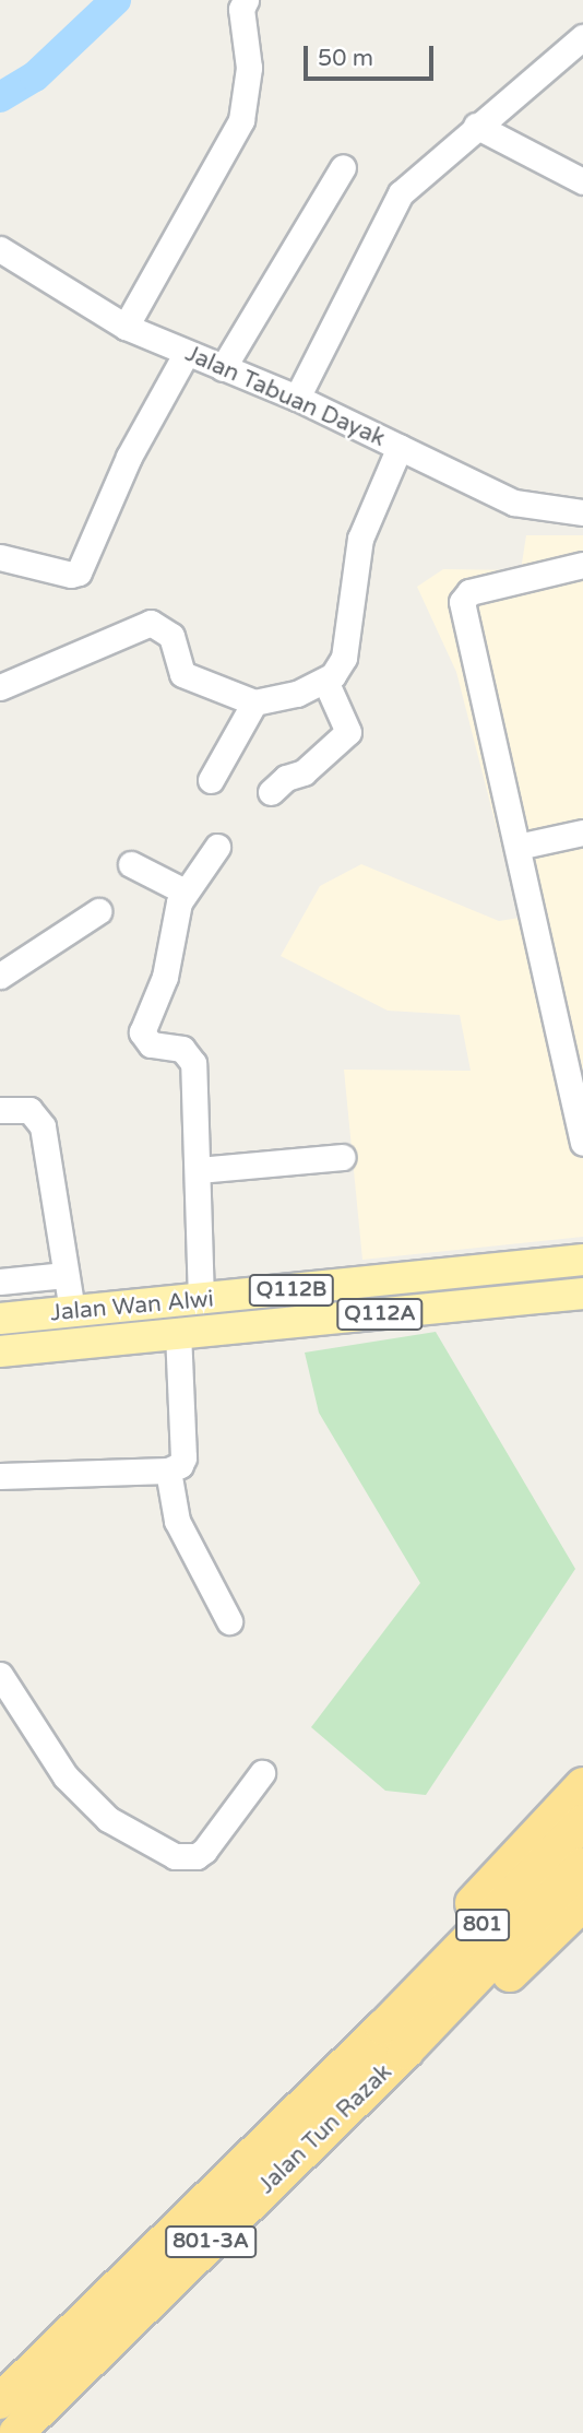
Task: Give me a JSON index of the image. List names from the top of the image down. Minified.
{"streets":{"highway":["801","Jalan Tun Razak","801-3A"],"main road":["Q112B","Jalan Wan Alwi","Q112A"],"street":["Jalan Tabuan Dayak"]},"crossings":[["801","Jalan Tun Razak"]],"scale_bar":"50 m"}
